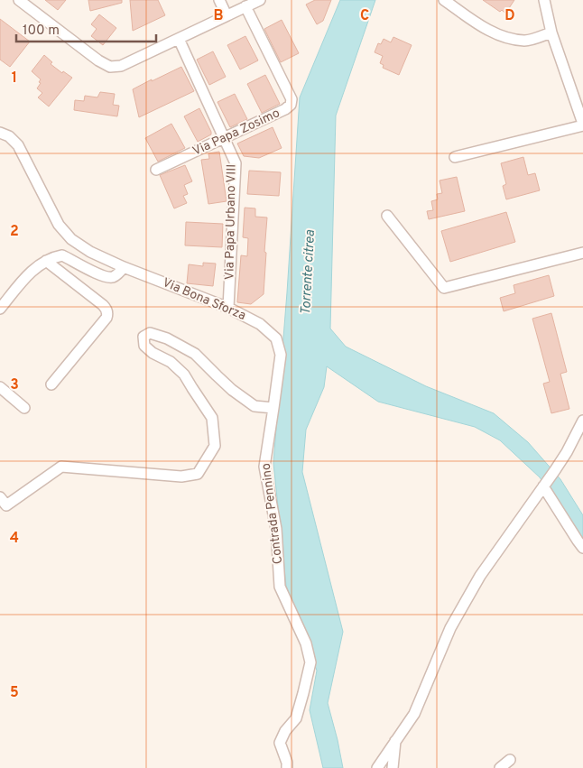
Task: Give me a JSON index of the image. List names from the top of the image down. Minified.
{"streets":{"street":["Via Papa Zosimo","Via Papa Urbano VIII","Via Bona Sforza","Contrada Pennino"]},"crossings":[["Via Papa Zosimo","Via Papa Urbano VIII"],["Via Papa Urbano VIII","Via Bona Sforza"],["Via Bona Sforza","Contrada Pennino"]],"water":["Torrente citrea"],"scale_bar":"100 m","grid":{"columns":["B","C","D"],"rows":["1","2","3","4","5"]}}
